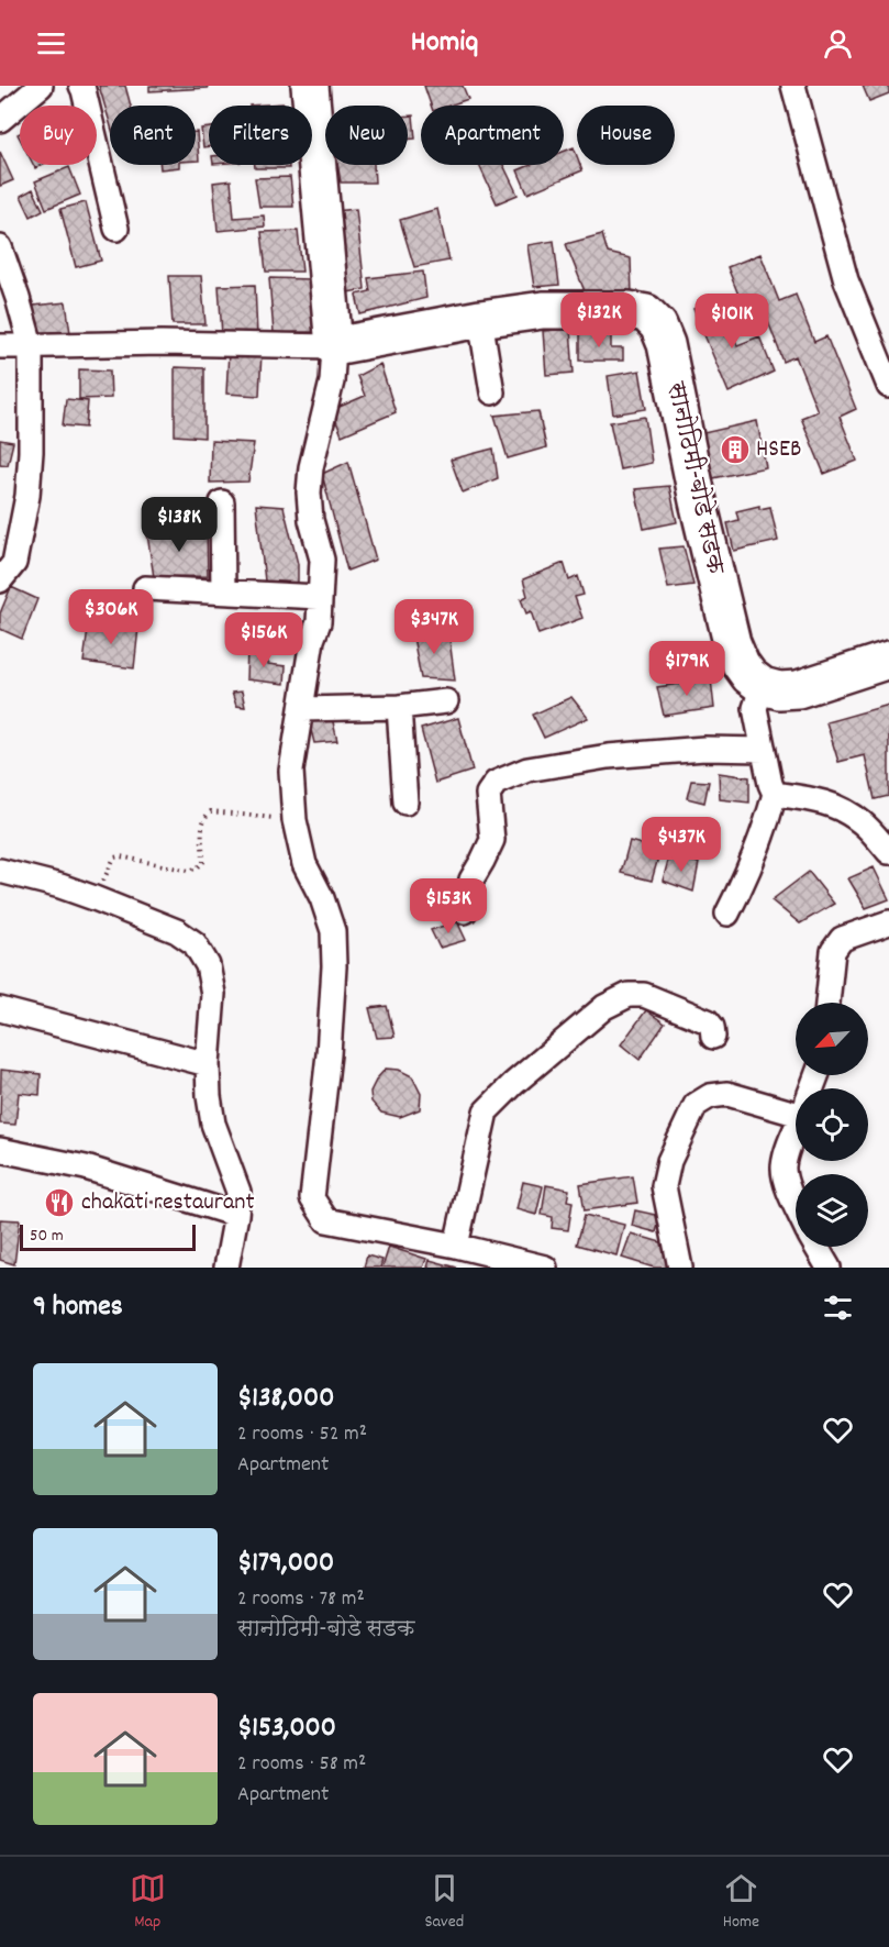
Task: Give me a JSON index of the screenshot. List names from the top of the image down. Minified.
{"streets":{"main road":["सानोठिमी-बोडे सडक"]},"places":{"building":["HSEB"],"restaurant":["chakati restaurant"]},"scale_bar":"50 m","north":"bottom left","page":{"header":"Homiq","chip":["Buy","Rent","Filters","New","Apartment","House"],"price":["$132K","$101K","$138K","$306K","$347K","$156K","$179K","$437K","$153K"],"scale":"50 m","heading":"9 homes","list":[{"name":"$138,000","note":"2 rooms · 52 m² · Apartment"},{"name":"$179,000","note":"2 rooms · 78 m² · सानोठिमी-बोडे सडक"},{"name":"$153,000","note":"2 rooms · 58 m² · Apartment"}],"tabs":["Map","Saved","Home"]}}
